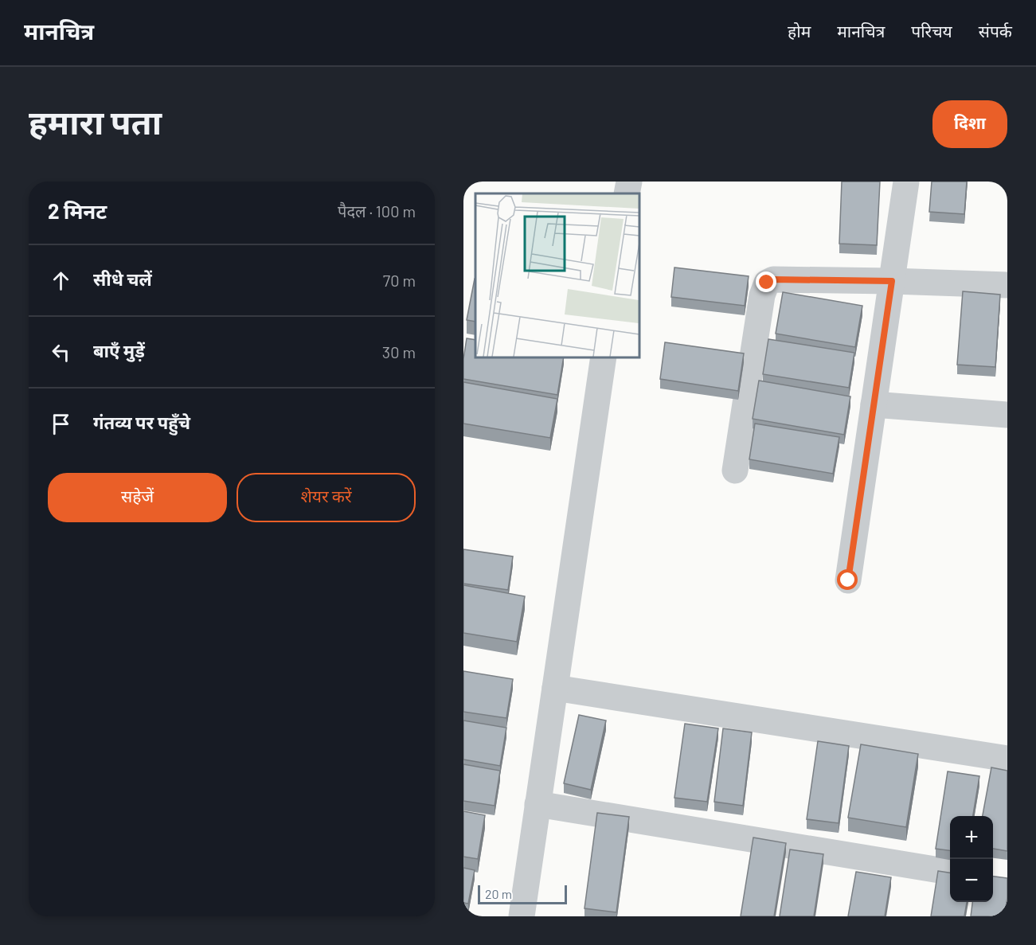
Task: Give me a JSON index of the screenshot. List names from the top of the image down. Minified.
{"scale_bar":"20 m","page":{"header":"मानचित्र","nav":["होम","मानचित्र","परिचय","संपर्क"],"buttons":["दिशा",["सहेजें","शेयर करें"]],"title":"हमारा पता","heading":["2 मिनट","पैदल · 100 m"],"list":[["सीधे चलें","70 m"],["बाएँ मुड़ें","30 m"],"गंतव्य पर पहुँचे"],"map_buttons":["+","−"],"scale":"20 m"}}
